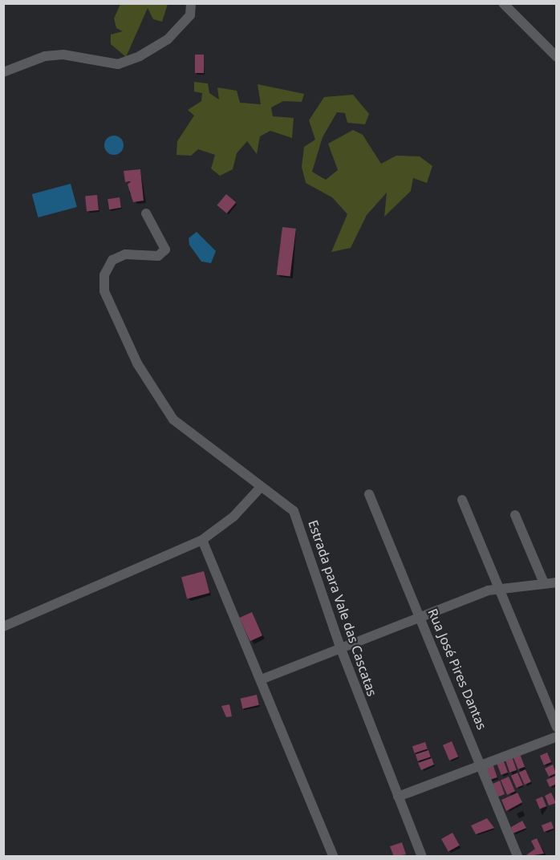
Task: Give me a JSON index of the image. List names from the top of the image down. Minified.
{"streets":{"street":["Estrada para Vale das Cascatas","Rua José Pires Dantas"]}}
